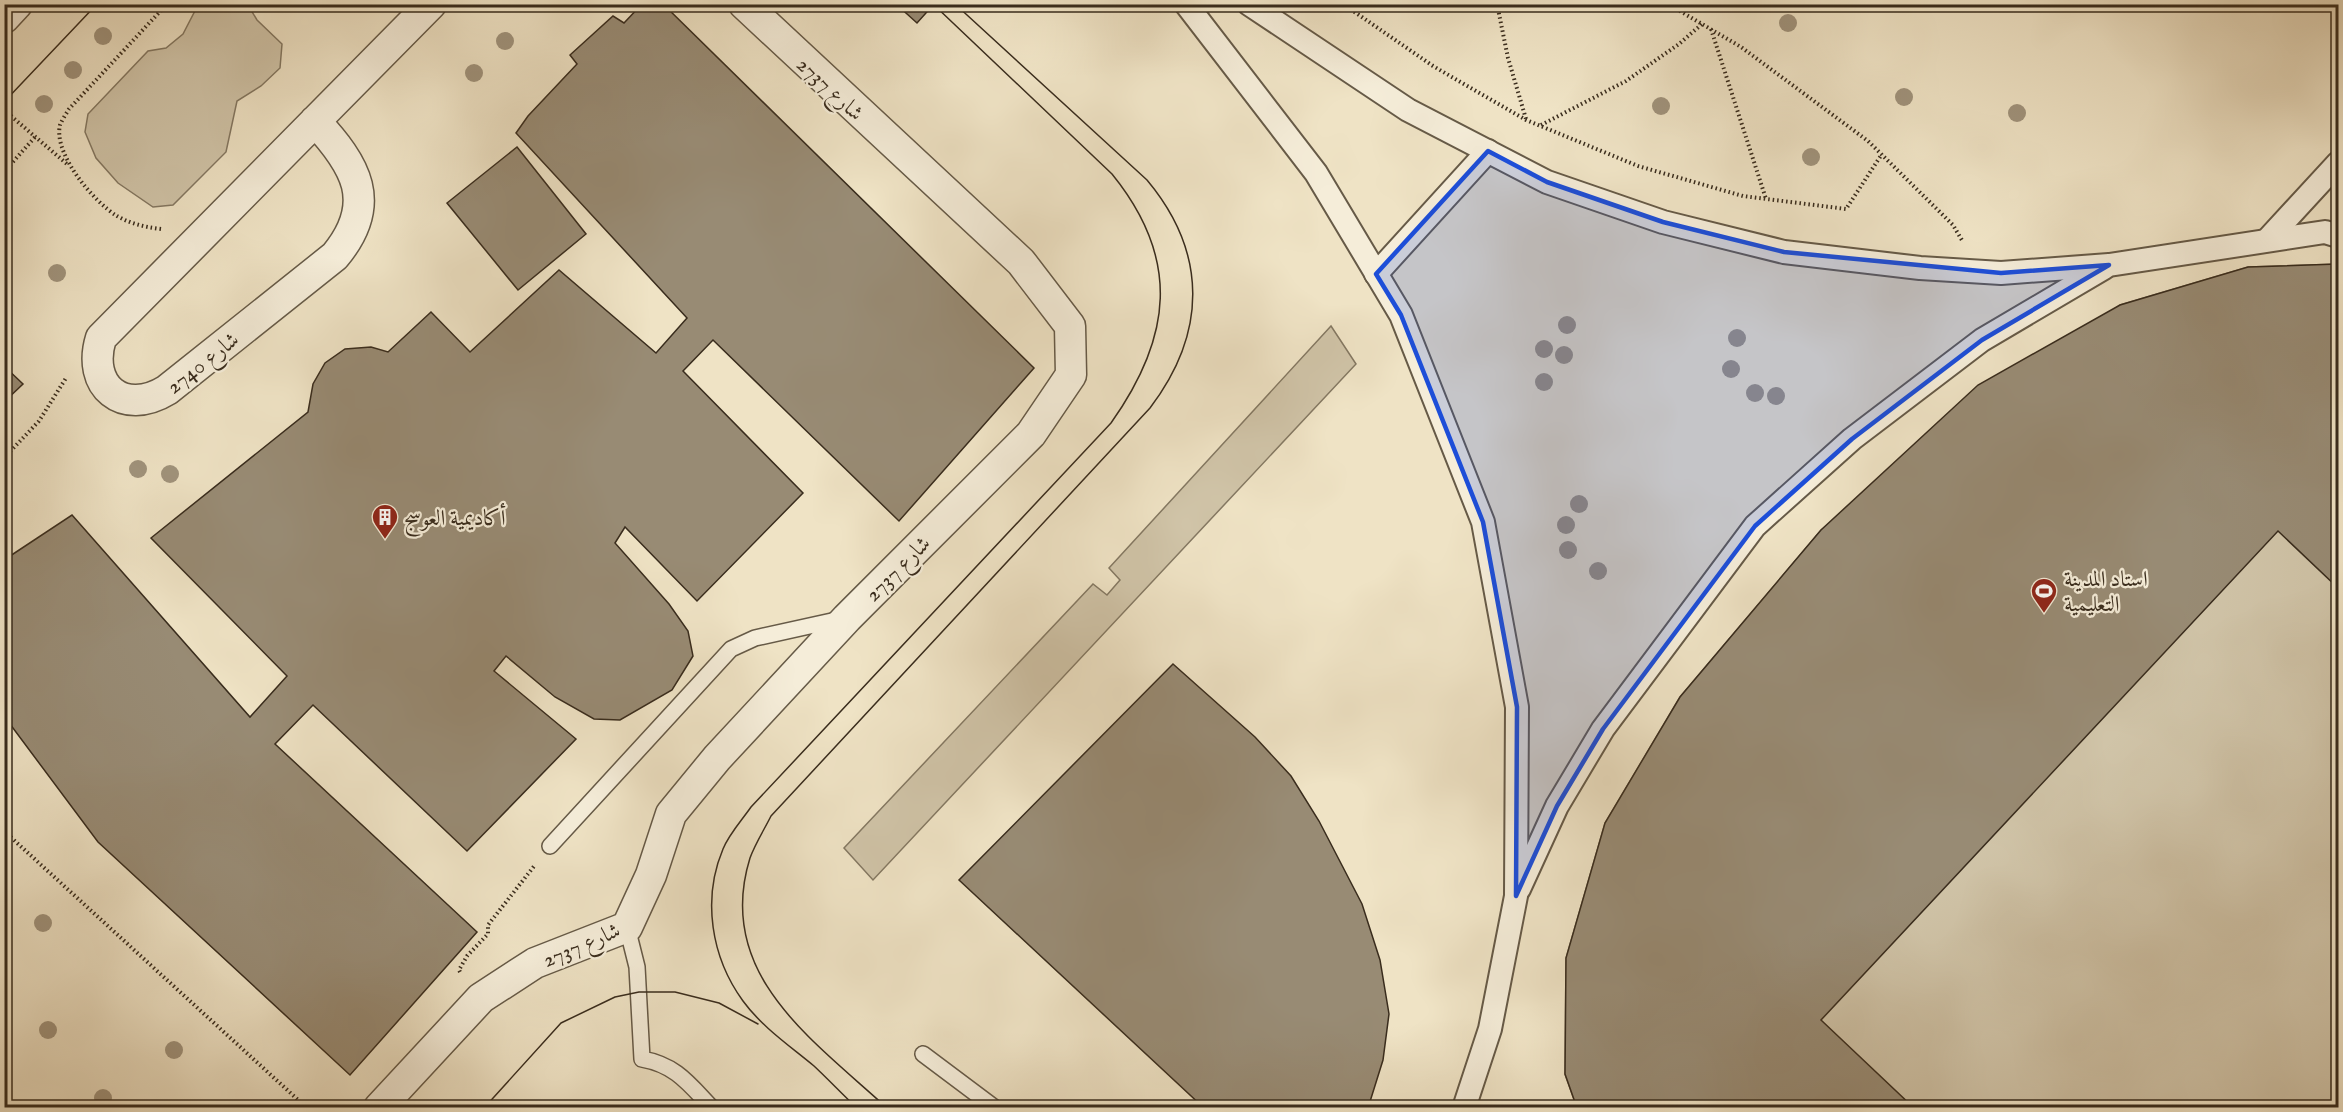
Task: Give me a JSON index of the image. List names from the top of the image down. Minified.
{"streets":{"street":["شارع 2737","شارع 2740"]},"places":{"building":["أكاديمية العوسج"],"sports":["استاد المدينة التعليمية"]}}
